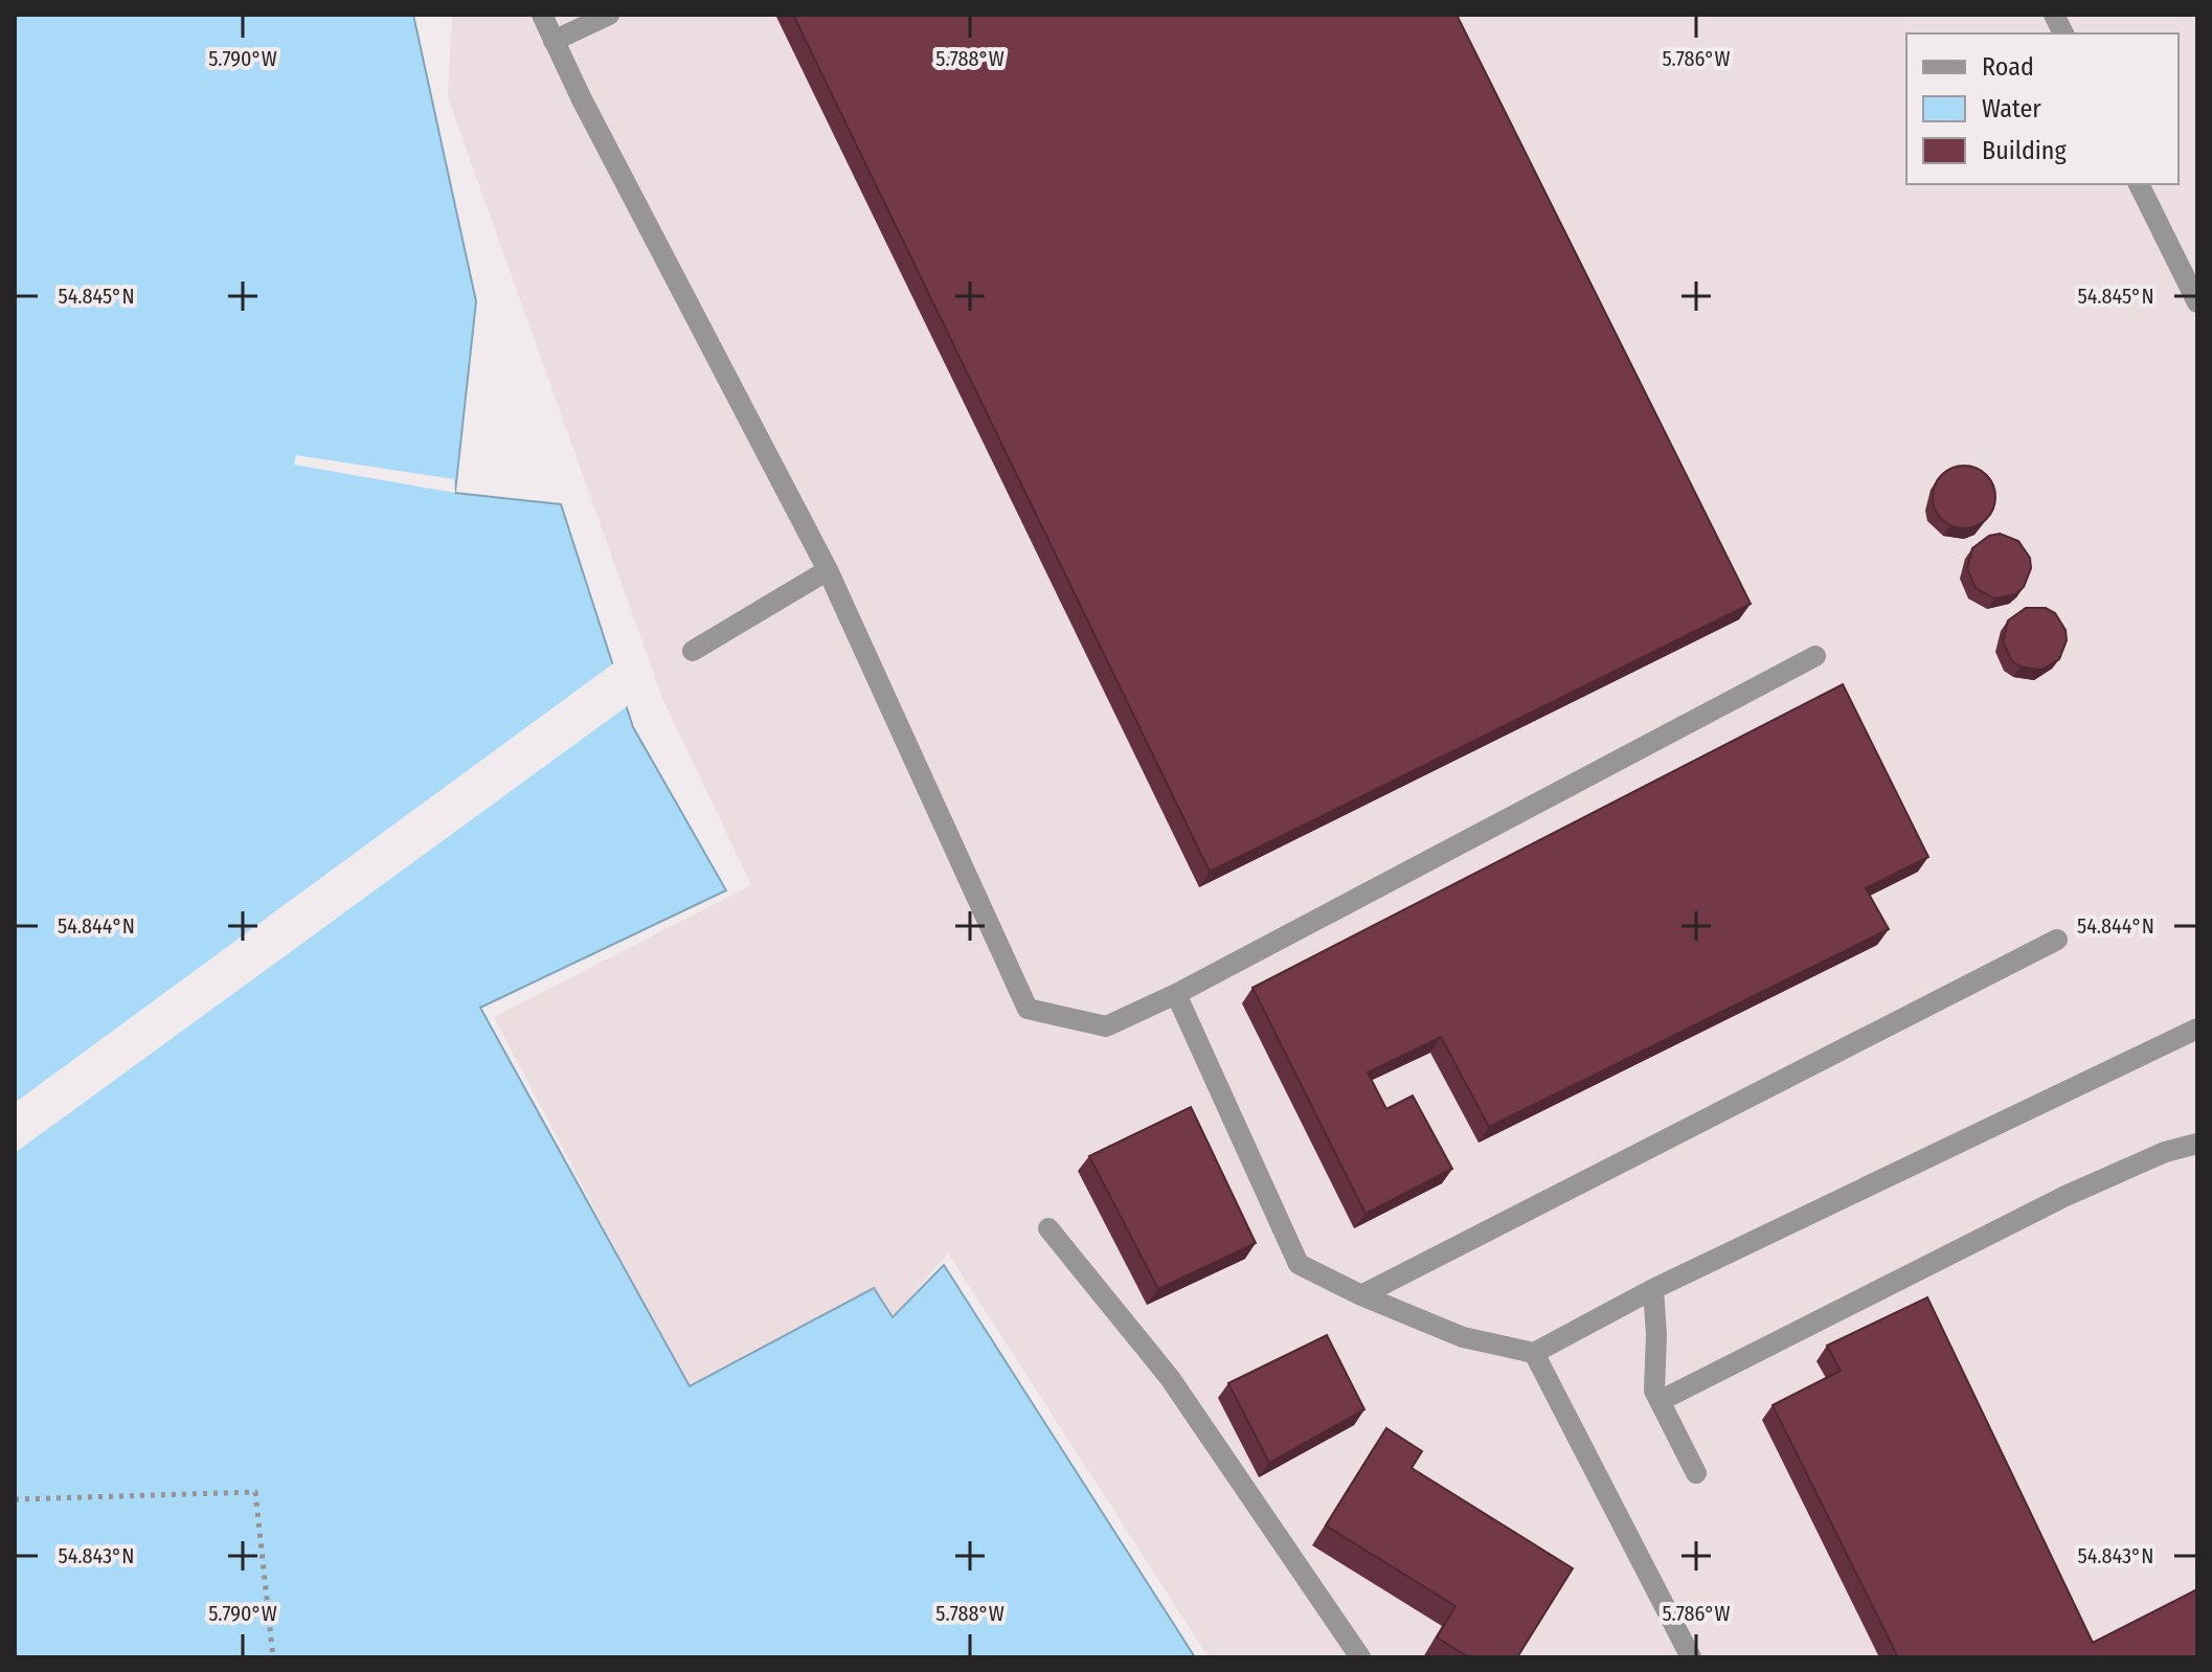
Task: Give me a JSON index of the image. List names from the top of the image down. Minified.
{"legend":["Road","Water","Building"],"coordinates":["5.790°W","5.788°W","5.786°W","54.845°N","54.844°N","54.843°N"]}
